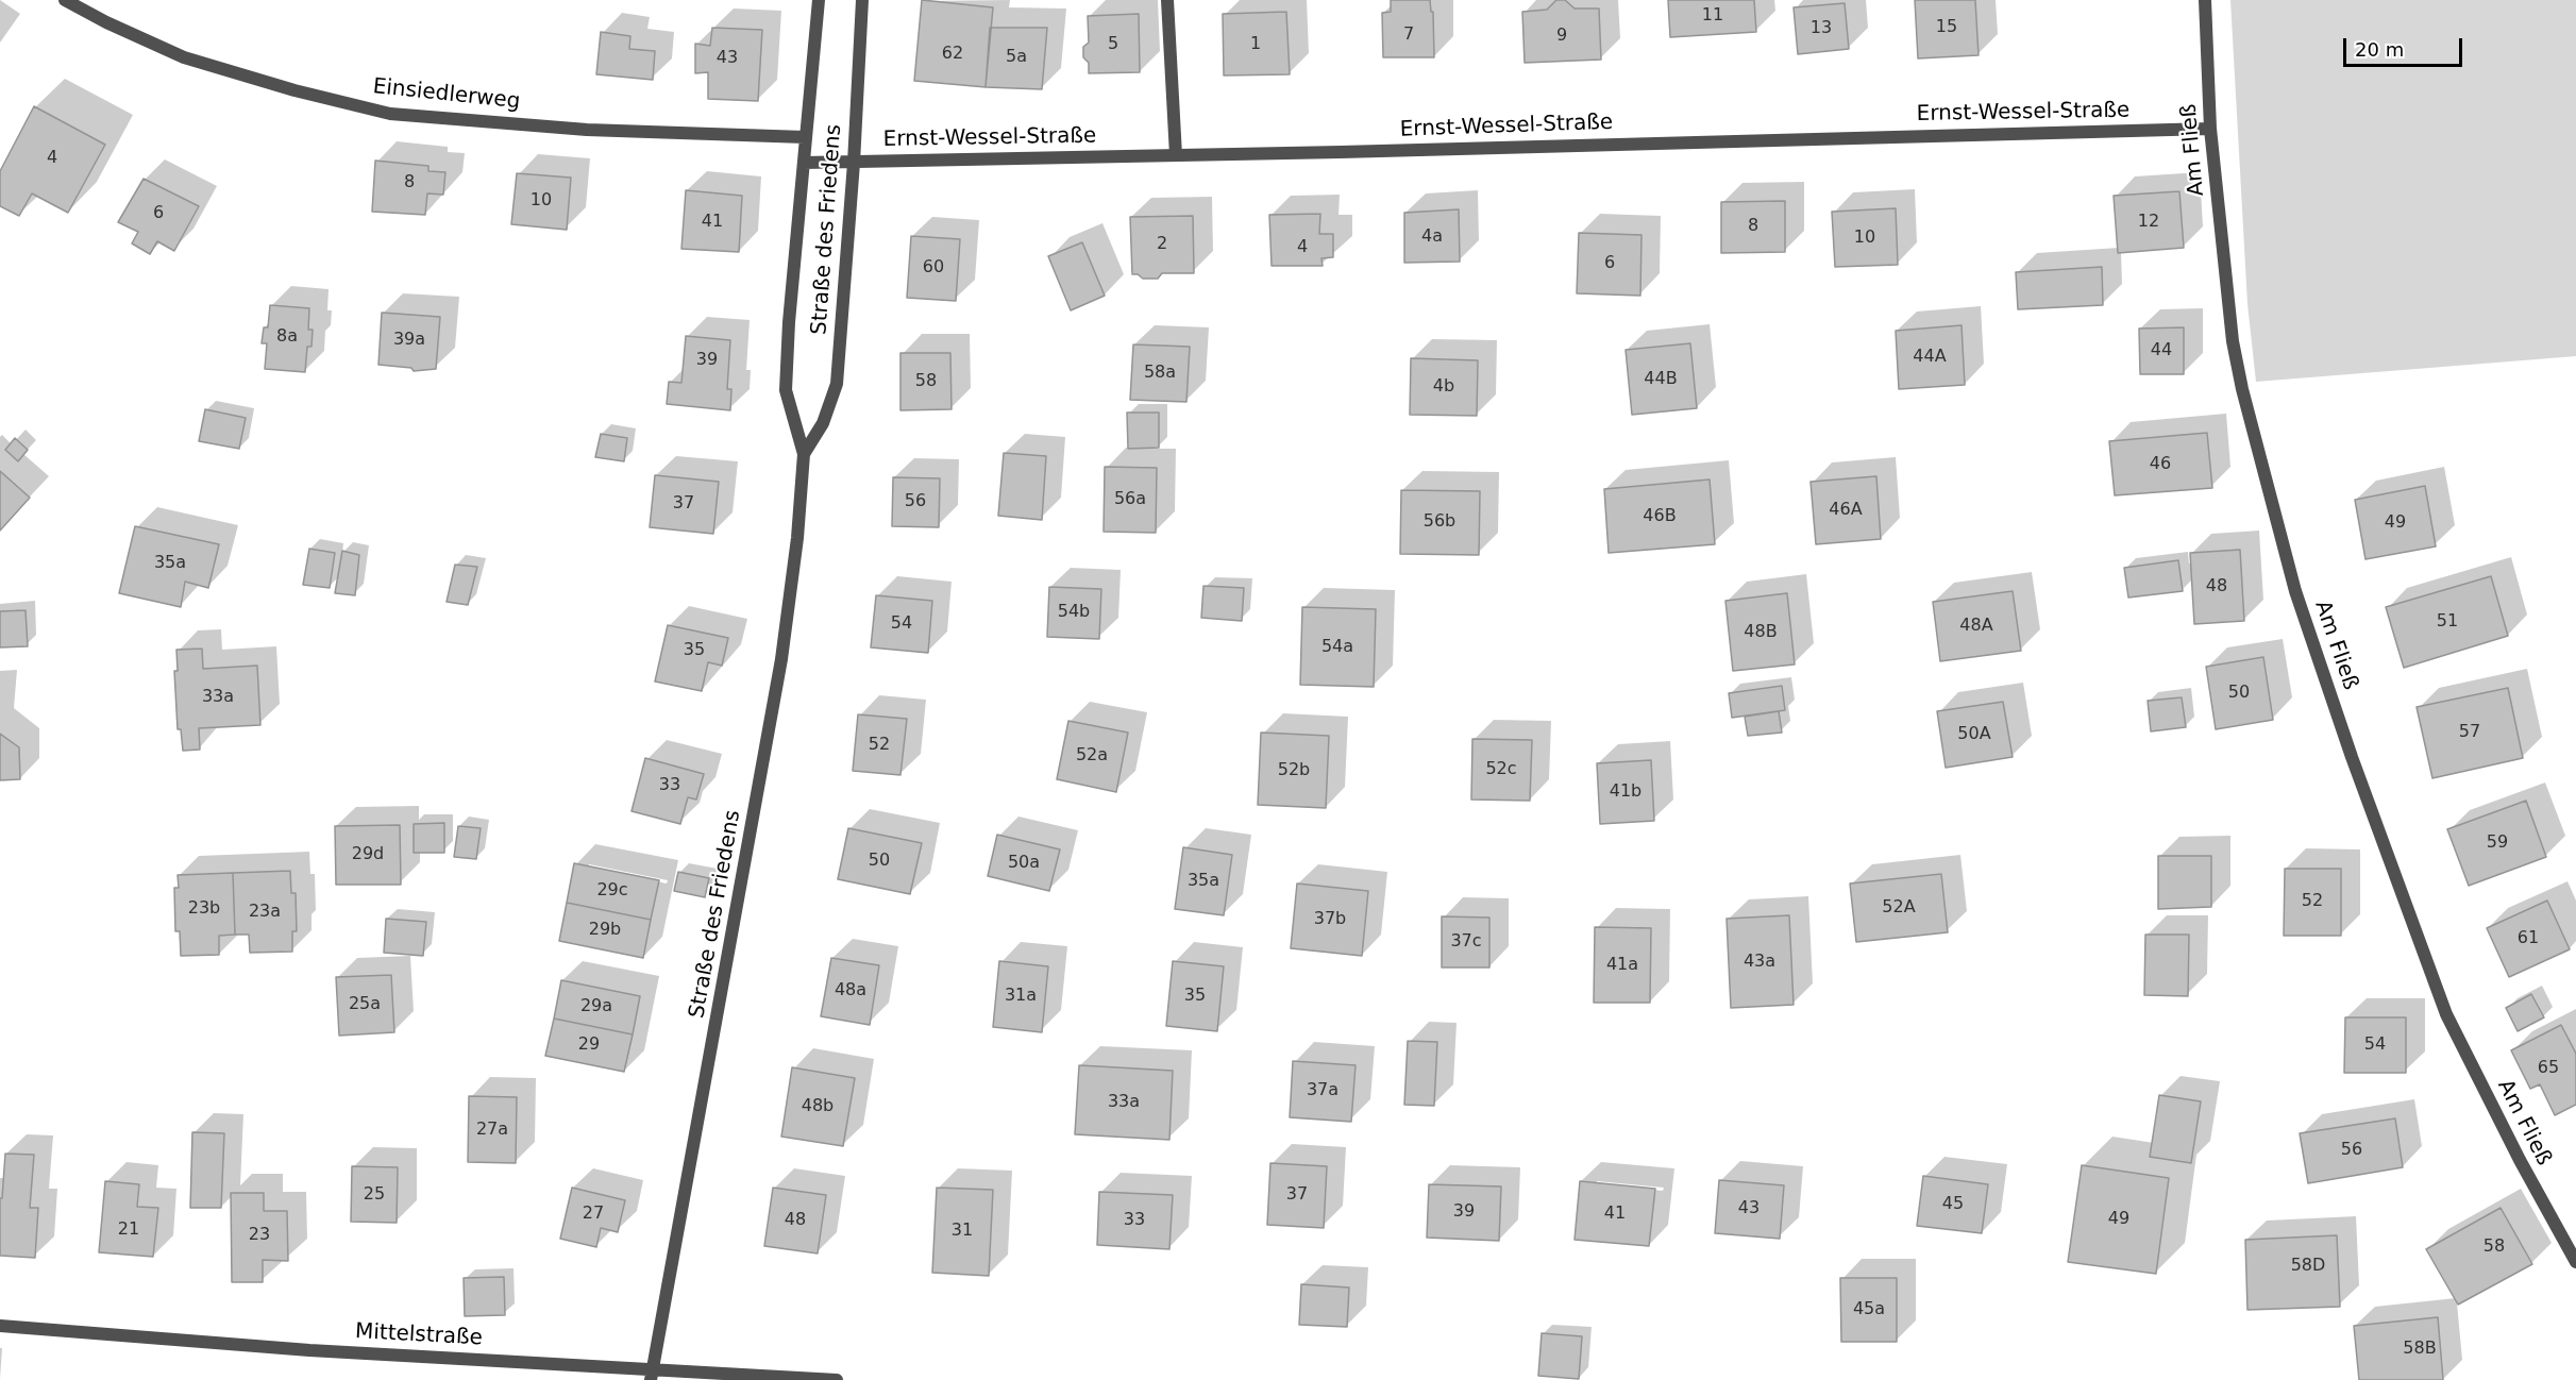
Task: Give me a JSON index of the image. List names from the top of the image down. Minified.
{"streets":{"street":["Einsiedlerweg","Ernst-Wessel-Straße","Am Fließ","Straße des Friedens","Mittelstraße"]},"crossings":[["Einsiedlerweg","Straße des Friedens"],["Ernst-Wessel-Straße","Am Fließ"],["Ernst-Wessel-Straße","Straße des Friedens"],["Straße des Friedens","Mittelstraße"]],"house_numbers":["11","15","13","7","9","5","1","62","5a","43","4","8","10","6","41","12","8","4a","10","2","4","6","60","8a","39a","44","44A","39","58a","44B","58","4b","46","56a","56","37","46A","46B","56b","49","35a","48","54b","51","54","48A","48B","54a","35","50","33a","57","50A","52","52a","52c","52b","33","41b","59","29d","50","50a","35a","29c","52","52A","23b","23a","37b","29b","61","37c","43a","41a","48a","31a","35","25a","29a","29","54","65","37a","33a","48b","27a","56","25","37","45","43","39","27","41","49","48","33","21","31","23","58","58D","45a","58B"],"scale_bar":"20 m"}
